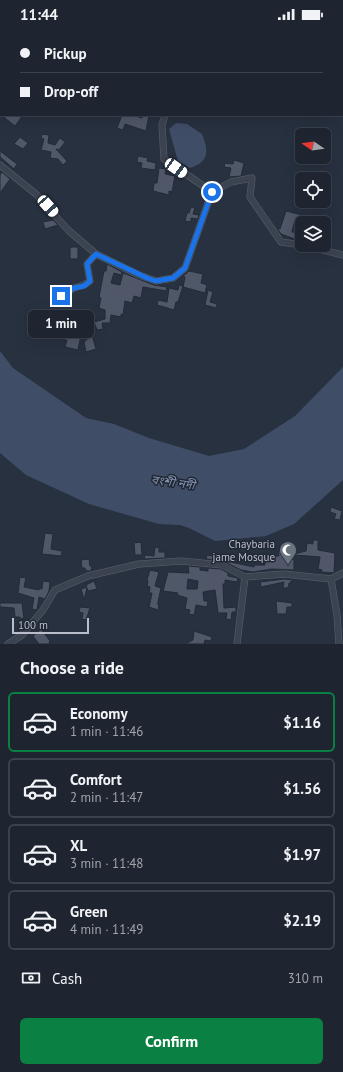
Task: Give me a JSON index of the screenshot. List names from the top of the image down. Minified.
{"water":["বংশী নদী"],"places":{"mosque":["Chaybaria jame Mosque"]},"scale_bar":"100 m","north":"left","page":{"status":"11:44","banner":["Pickup","Drop-off"],"bubble":"1 min","scale":"100 m","heading":"Choose a ride","list":[{"name":"Economy","note":"1 min · 11:46","value":"$1.16"},{"name":"Comfort","note":"2 min · 11:47","value":"$1.56"},{"name":"XL","note":"3 min · 11:48","value":"$1.97"},{"name":"Green","note":"4 min · 11:49","value":"$2.19"}],"pay":["Cash","310 m"],"buttons":"Confirm"}}
